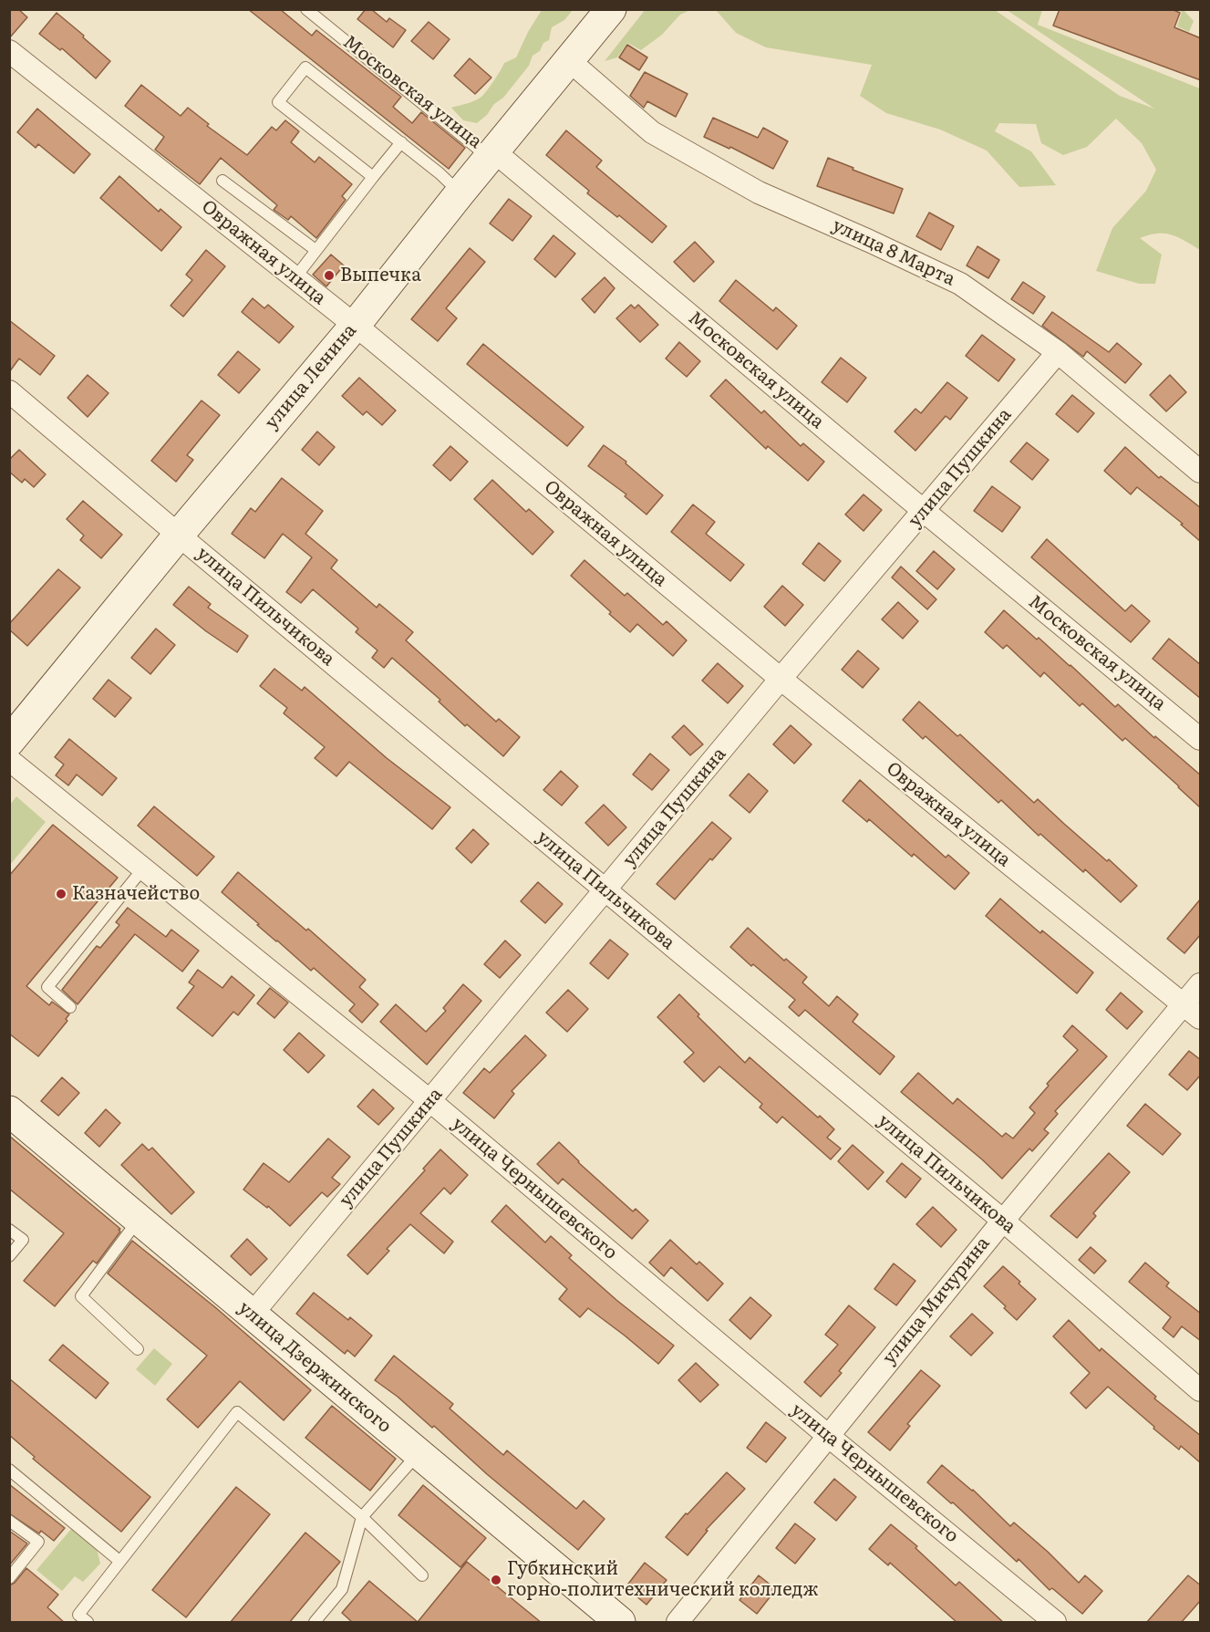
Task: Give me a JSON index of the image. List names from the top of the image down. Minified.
{"streets":{"main road":["улица Ленина","улица Дзержинского"],"street":["Московская улица","Овражная улица","улица 8 Марта","улица Пушкина","улица Пильчикова","улица Чернышевского","улица Мичурина"]},"crossings":[["Московская улица","улица Ленина"],["Московская улица","улица Пушкина"],["Овражная улица","улица Ленина"],["Овражная улица","улица Пушкина"],["Овражная улица","улица Мичурина"],["улица 8 Марта","улица Ленина"],["улица 8 Марта","улица Пушкина"],["улица Ленина","улица Пильчикова"],["улица Пушкина","улица Пильчикова"],["улица Пушкина","улица Чернышевского"],["улица Пушкина","улица Дзержинского"],["улица Пильчикова","улица Мичурина"],["улица Чернышевского","улица Мичурина"]],"places":["Выпечка","Казначейство","Губкинский горно-политехнический колледж"]}
